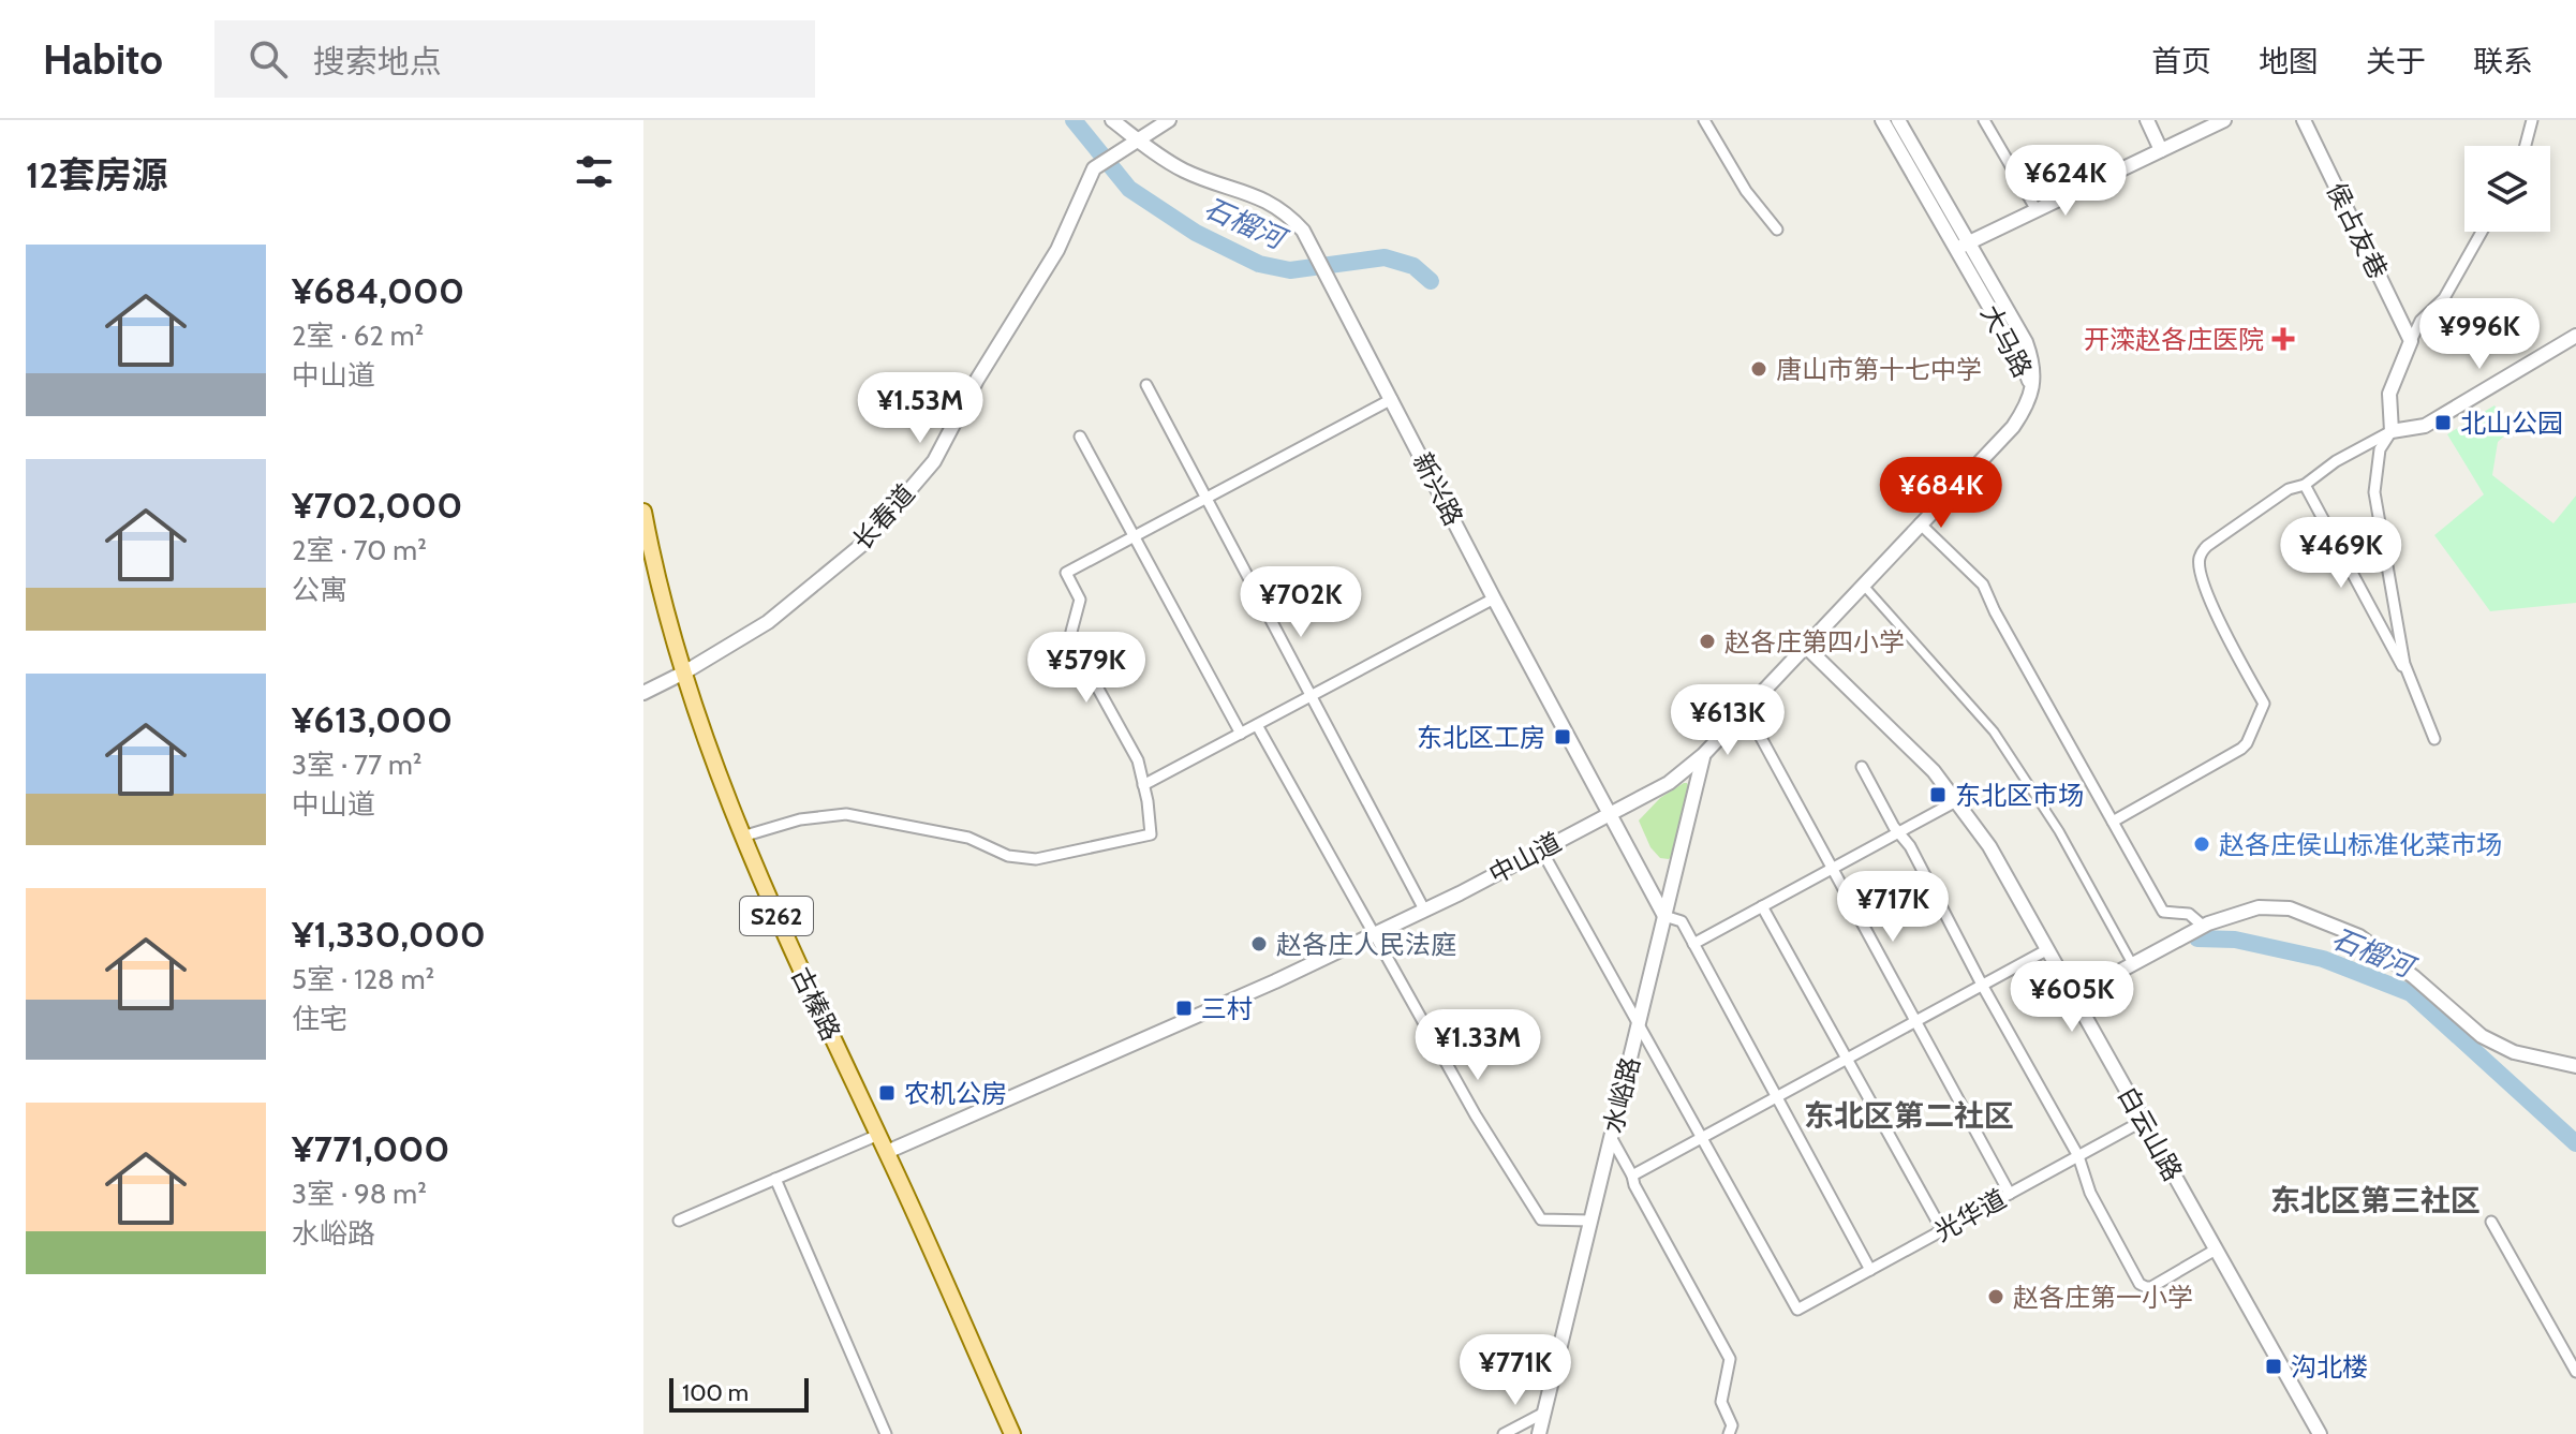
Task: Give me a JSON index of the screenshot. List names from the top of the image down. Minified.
{"streets":{"main road":["S262","古榛路"],"street":["侯占友巷","大马路","新兴路","长春道","中山道","水峪路","白云山路","光华道"]},"crossings":[["大马路","中山道"],["新兴路","长春道"],["新兴路","中山道"],["新兴路","水峪路"],["长春道","古榛路"],["中山道","古榛路"],["中山道","水峪路"],["中山道","白云山路"],["白云山路","光华道"]],"districts":["东北区第二社区","东北区第三社区"],"water":["石榴河"],"places":{"health":["开滦赵各庄医院"],"other":["唐山市第十七中学","赵各庄第四小学","赵各庄侯山标准化菜市场","赵各庄人民法庭","赵各庄第一小学"],"transit":["北山公园","东北区工房","东北区市场","三村","农机公房","沟北楼"]},"scale_bar":"100 m","page":{"header":"Habito","search":"搜索地点","nav":["首页","地图","关于","联系"],"heading":"12套房源","price":["¥624K","¥996K","¥1.53M","¥684K","¥469K","¥702K","¥579K","¥613K","¥717K","¥605K","¥1.33M","¥771K"],"list":[{"name":"¥684,000","note":"2室 · 62 m² · 中山道"},{"name":"¥702,000","note":"2室 · 70 m² · 公寓"},{"name":"¥613,000","note":"3室 · 77 m² · 中山道"},{"name":"¥1,330,000","note":"5室 · 128 m² · 住宅"},{"name":"¥771,000","note":"3室 · 98 m² · 水峪路"}],"scale":"100 m"}}
